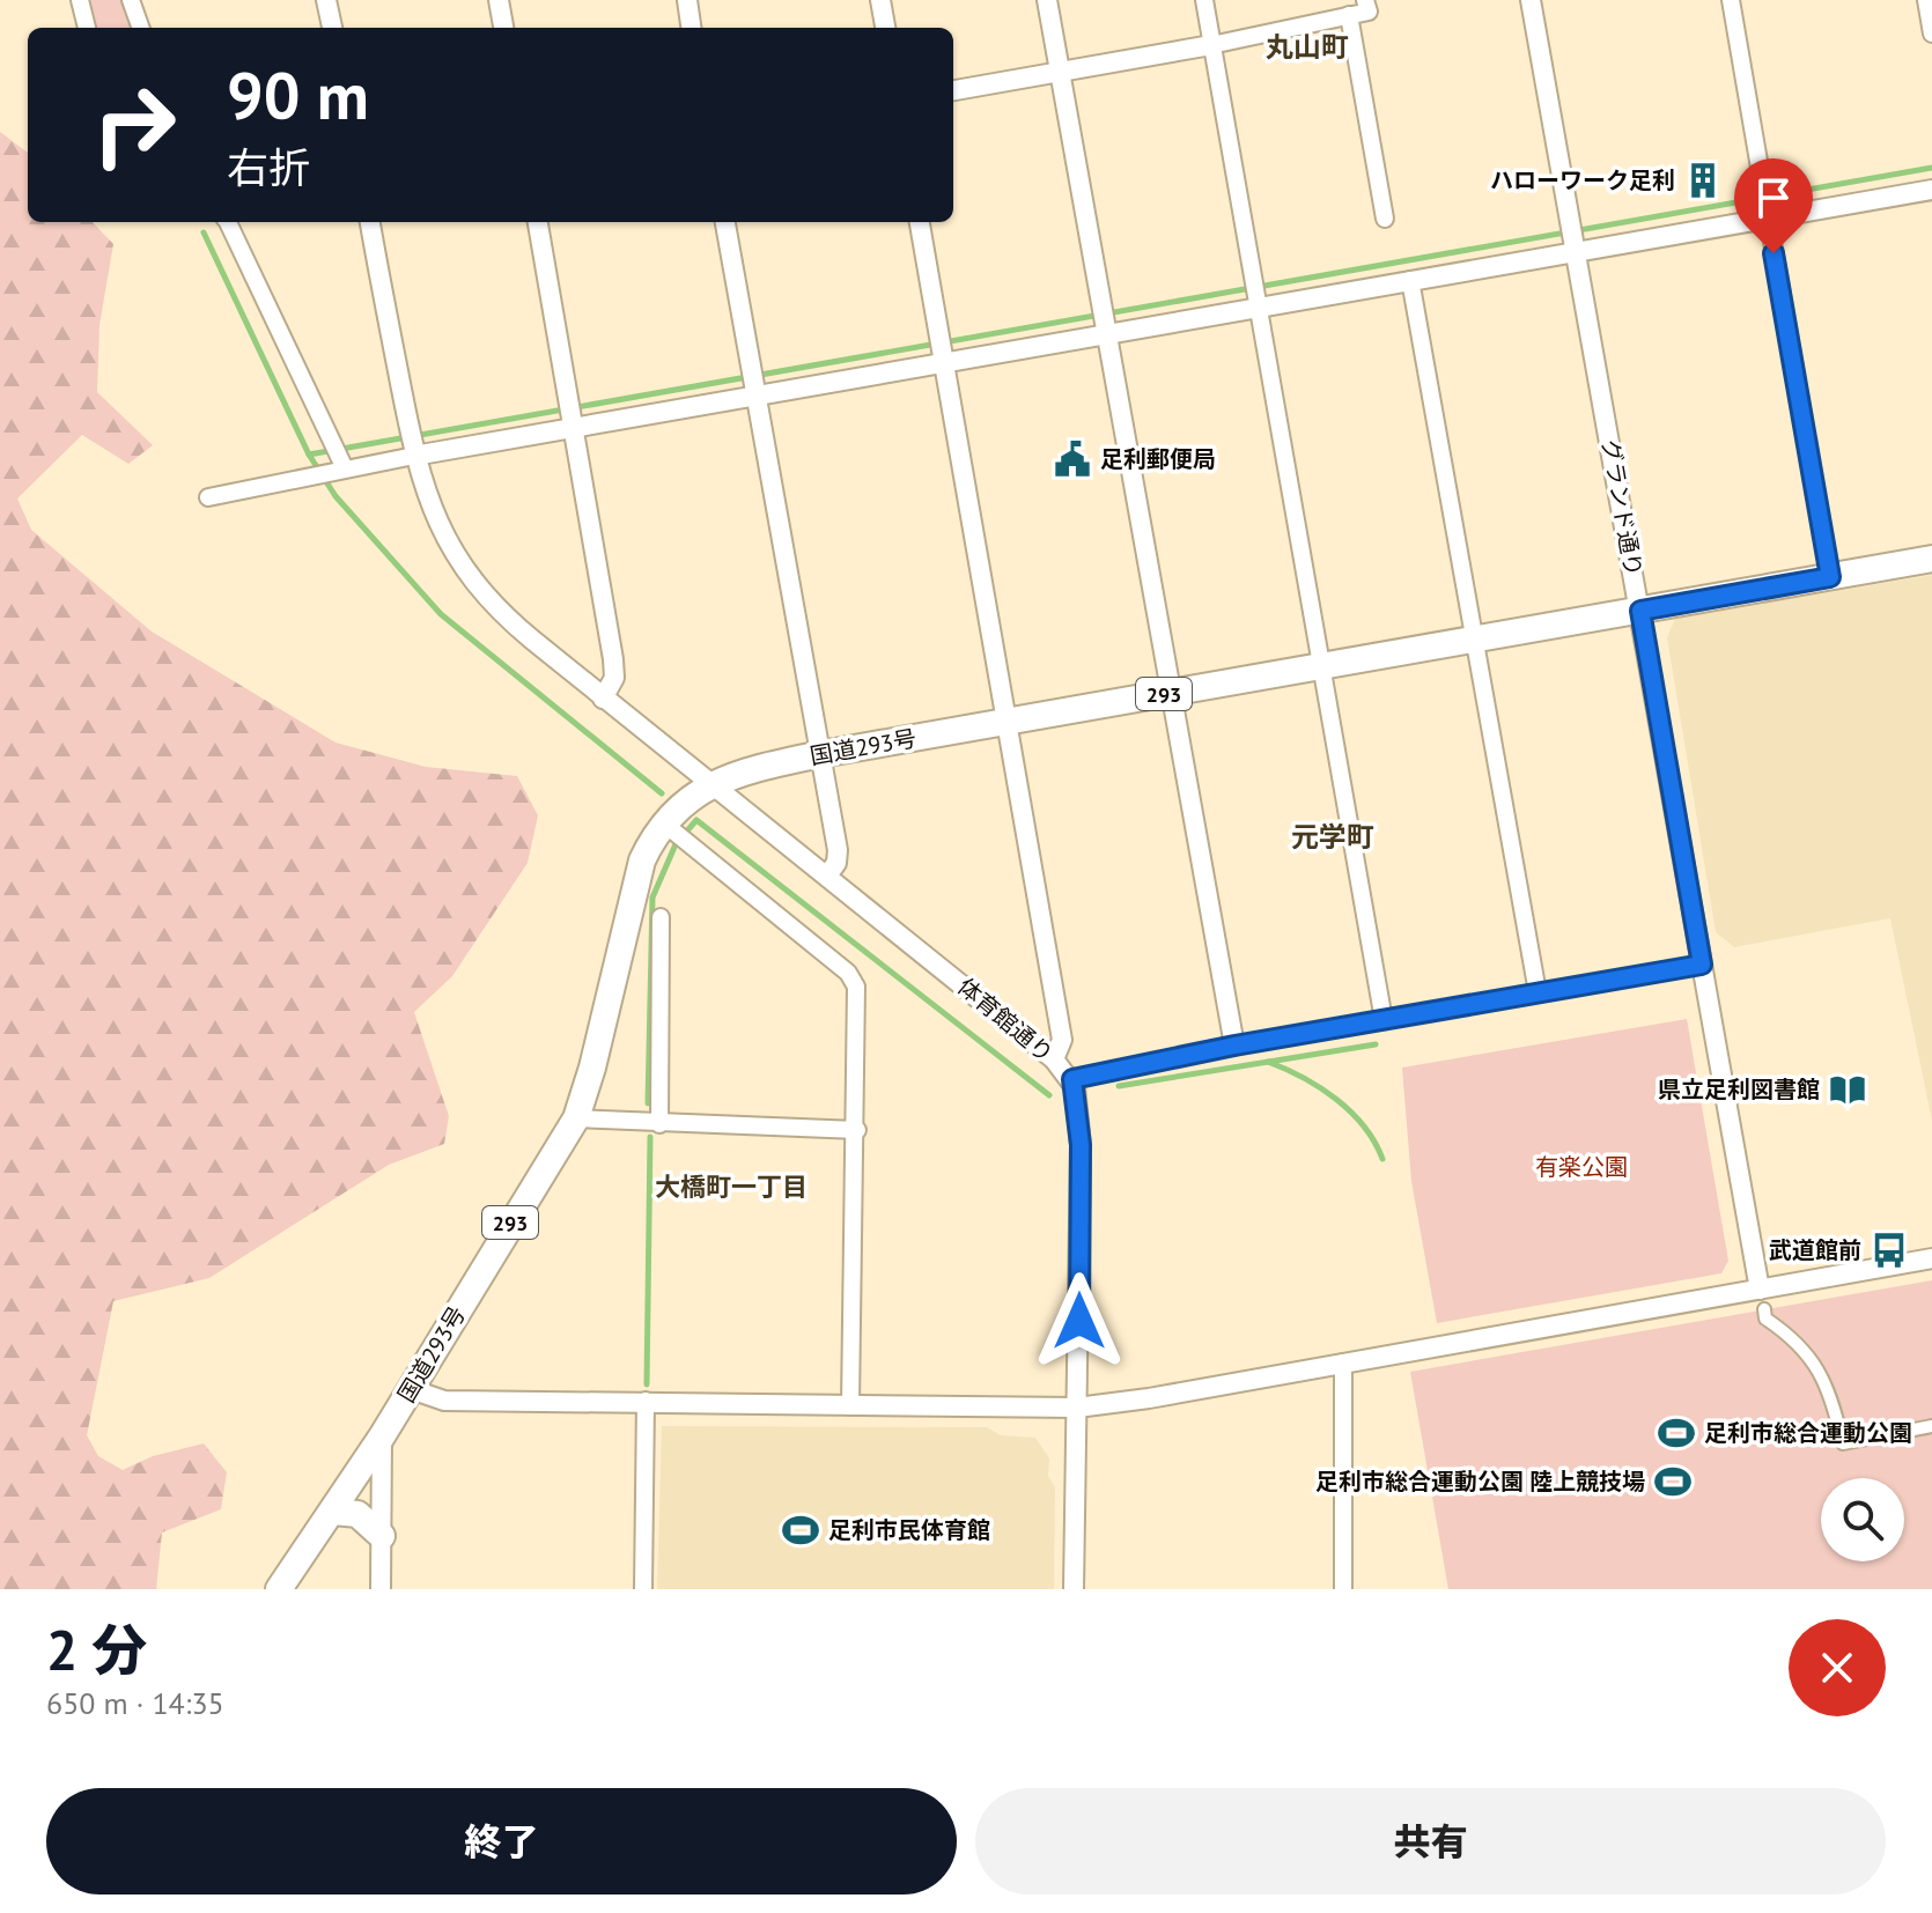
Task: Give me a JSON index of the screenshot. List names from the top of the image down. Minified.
{"streets":{"highway":["293","国道293号"],"street":["グランド通り","体育館通り"]},"crossings":[["グランド通り","国道293号"],["国道293号","体育館通り"]],"districts":["丸山町","元学町","大橋町一丁目"],"parks":["有楽公園"],"places":{"building":["ハローワーク足利"],"public building":["足利郵便局"],"library":["県立足利図書館"],"bus stop":["武道館前"],"sports":["足利市総合運動公園","足利市総合運動公園 陸上競技場","足利市民体育館"]},"page":{"turn":["90 m","右折"],"heading":["2 分","650 m · 14:35"],"buttons":["終了","共有"]}}
